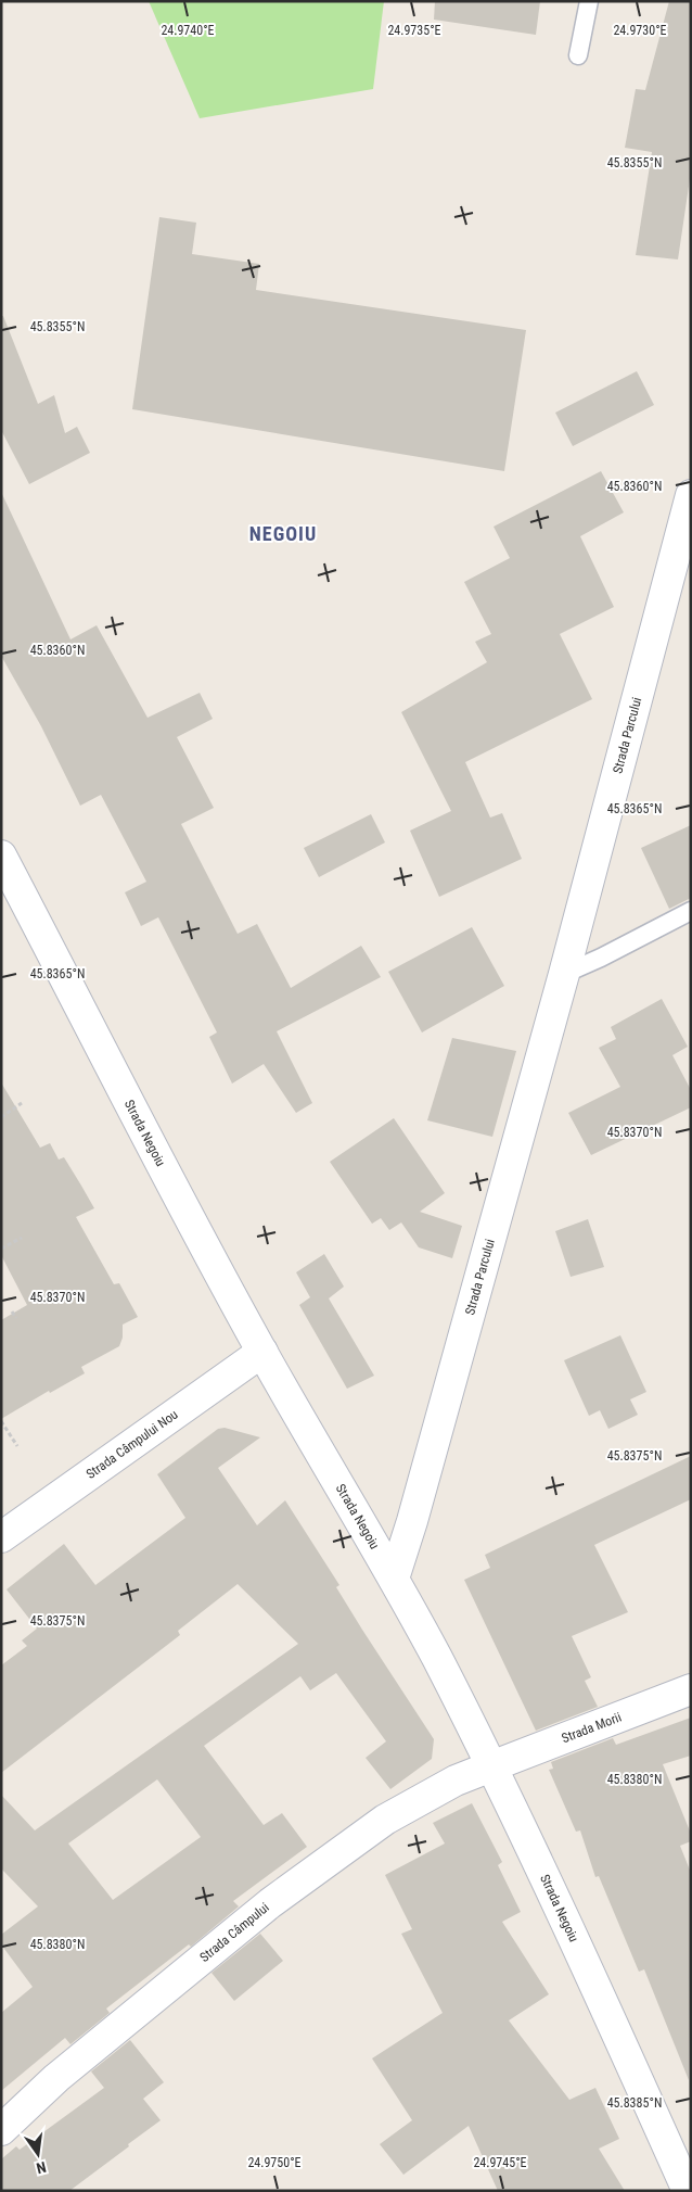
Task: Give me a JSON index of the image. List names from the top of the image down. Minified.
{"streets":{"street":["Strada Parcului","Strada Negoiu","Strada Câmpului Nou","Strada Morii","Strada Câmpului"]},"crossings":[["Strada Parcului","Strada Negoiu"],["Strada Negoiu","Strada Câmpului Nou"],["Strada Negoiu","Strada Morii"],["Strada Negoiu","Strada Câmpului"],["Strada Morii","Strada Câmpului"]],"districts":["NEGOIU"],"north":"bottom","coordinates":["24.9735°E","24.9740°E","24.9730°E","45.8355°N","45.8360°N","45.8365°N","45.8370°N","45.8375°N","45.8380°N","45.8385°N","24.9750°E","24.9745°E"]}
